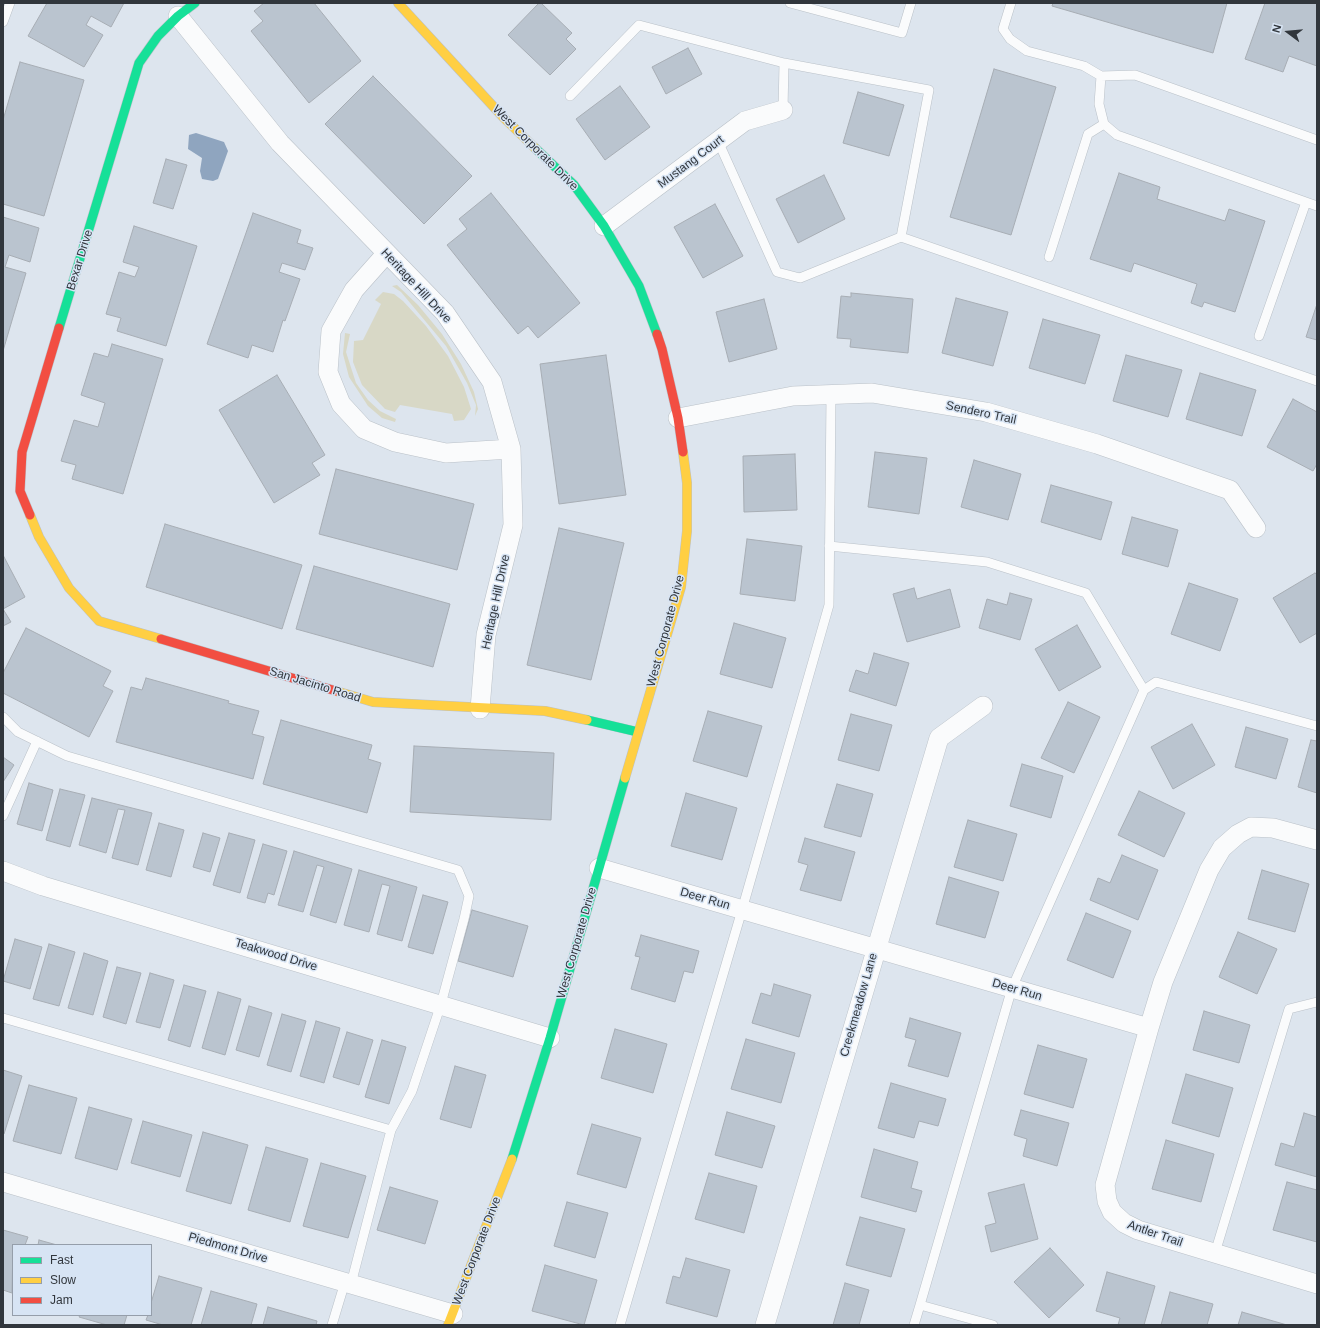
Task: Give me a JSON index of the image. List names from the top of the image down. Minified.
{"streets":{"street":["West Corporate Drive","Mustang Court","Bexar Drive","Heritage Hill Drive","Sendero Trail","San Jacinto Road","Deer Run","Teakwood Drive","Creekmeadow Lane","Antler Trail","Piedmont Drive"]},"crossings":[["West Corporate Drive","Mustang Court"],["West Corporate Drive","Sendero Trail"],["West Corporate Drive","San Jacinto Road"],["West Corporate Drive","Deer Run"],["West Corporate Drive","Teakwood Drive"],["West Corporate Drive","Piedmont Drive"],["Bexar Drive","Heritage Hill Drive"],["Bexar Drive","San Jacinto Road"],["Heritage Hill Drive","San Jacinto Road"],["Deer Run","Creekmeadow Lane"],["Deer Run","Antler Trail"]],"legend":["Fast","Slow","Jam"],"north":"left"}
